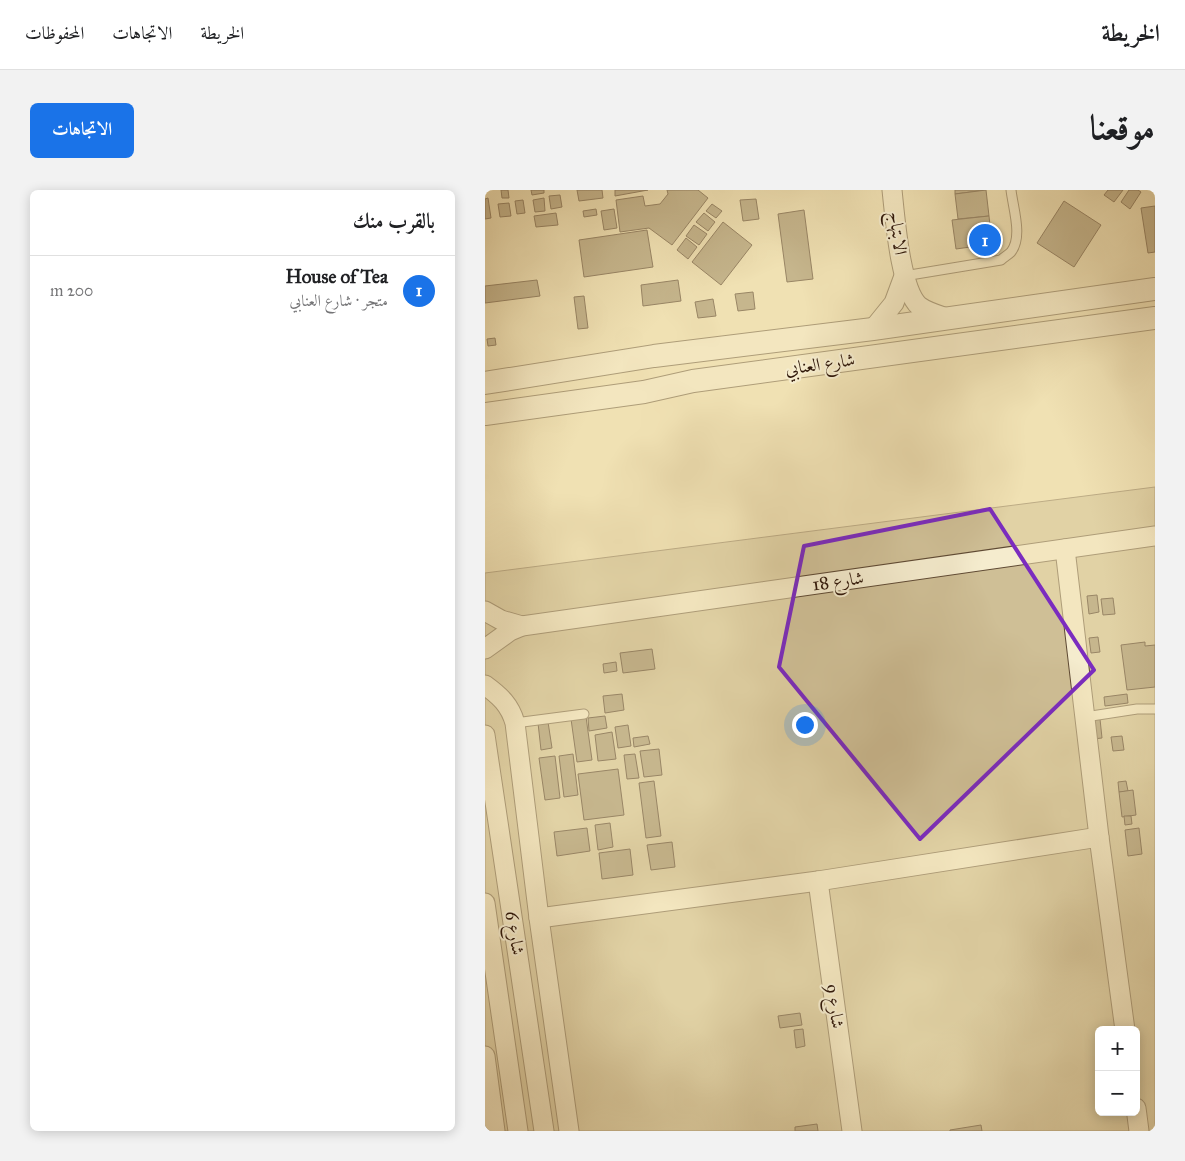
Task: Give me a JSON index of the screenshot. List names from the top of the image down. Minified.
{"streets":{"street":["الابتهاج","شارع العنابي","شارع 18","شارع 6","شارع 9"]},"crossings":[["الابتهاج","شارع العنابي"]],"page":{"header":"الخريطة","nav":["الخريطة","الاتجاهات","المحفوظات"],"title":"موقعنا","buttons":"الاتجاهات","heading":"بالقرب منك","pins":"1","list":[{"mark":"1","name":"House of Tea","note":"متجر · شارع العنابي","value":"200 m"}],"map_buttons":["+","−"]}}
